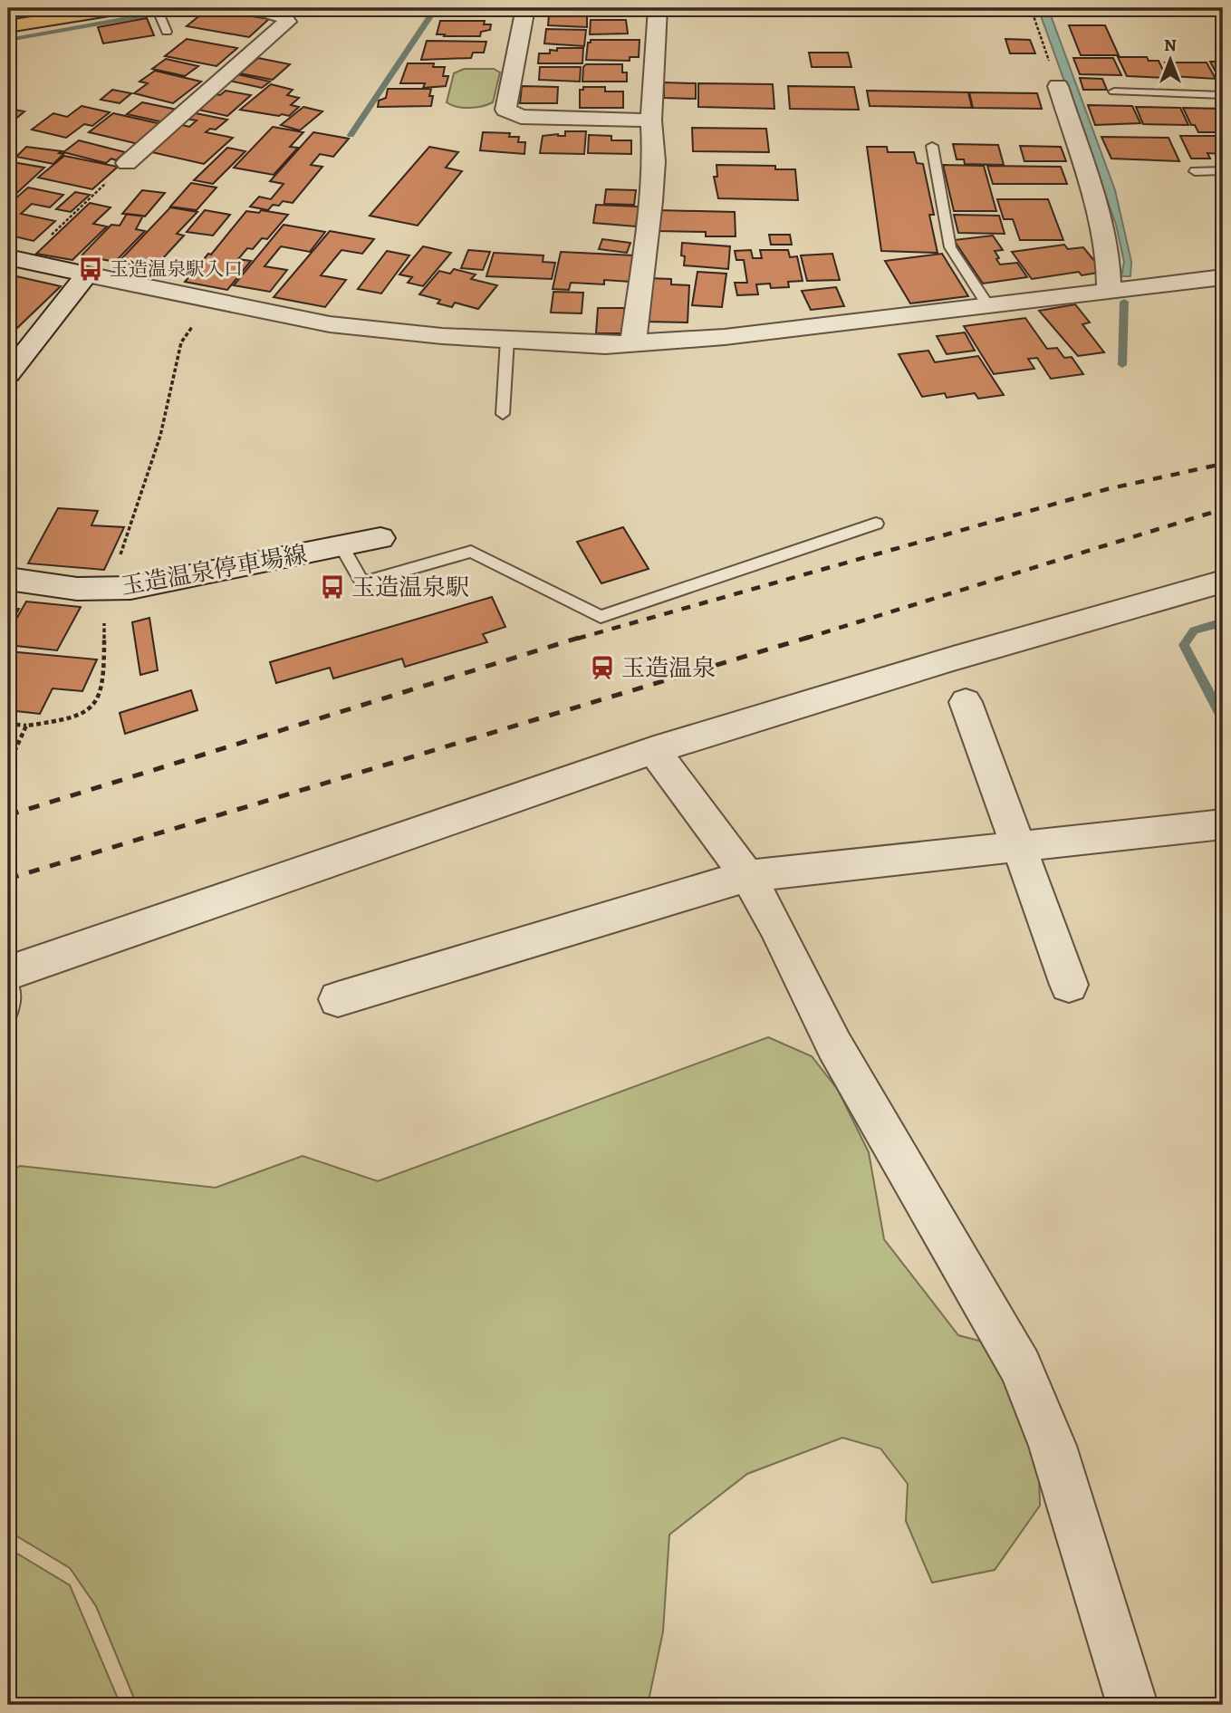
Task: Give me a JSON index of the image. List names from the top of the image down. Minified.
{"streets":{"street":["玉造温泉停車場線"]},"places":{"bus stop":["玉造温泉駅入口","玉造温泉駅"],"station":["玉造温泉"]},"north":"top"}
